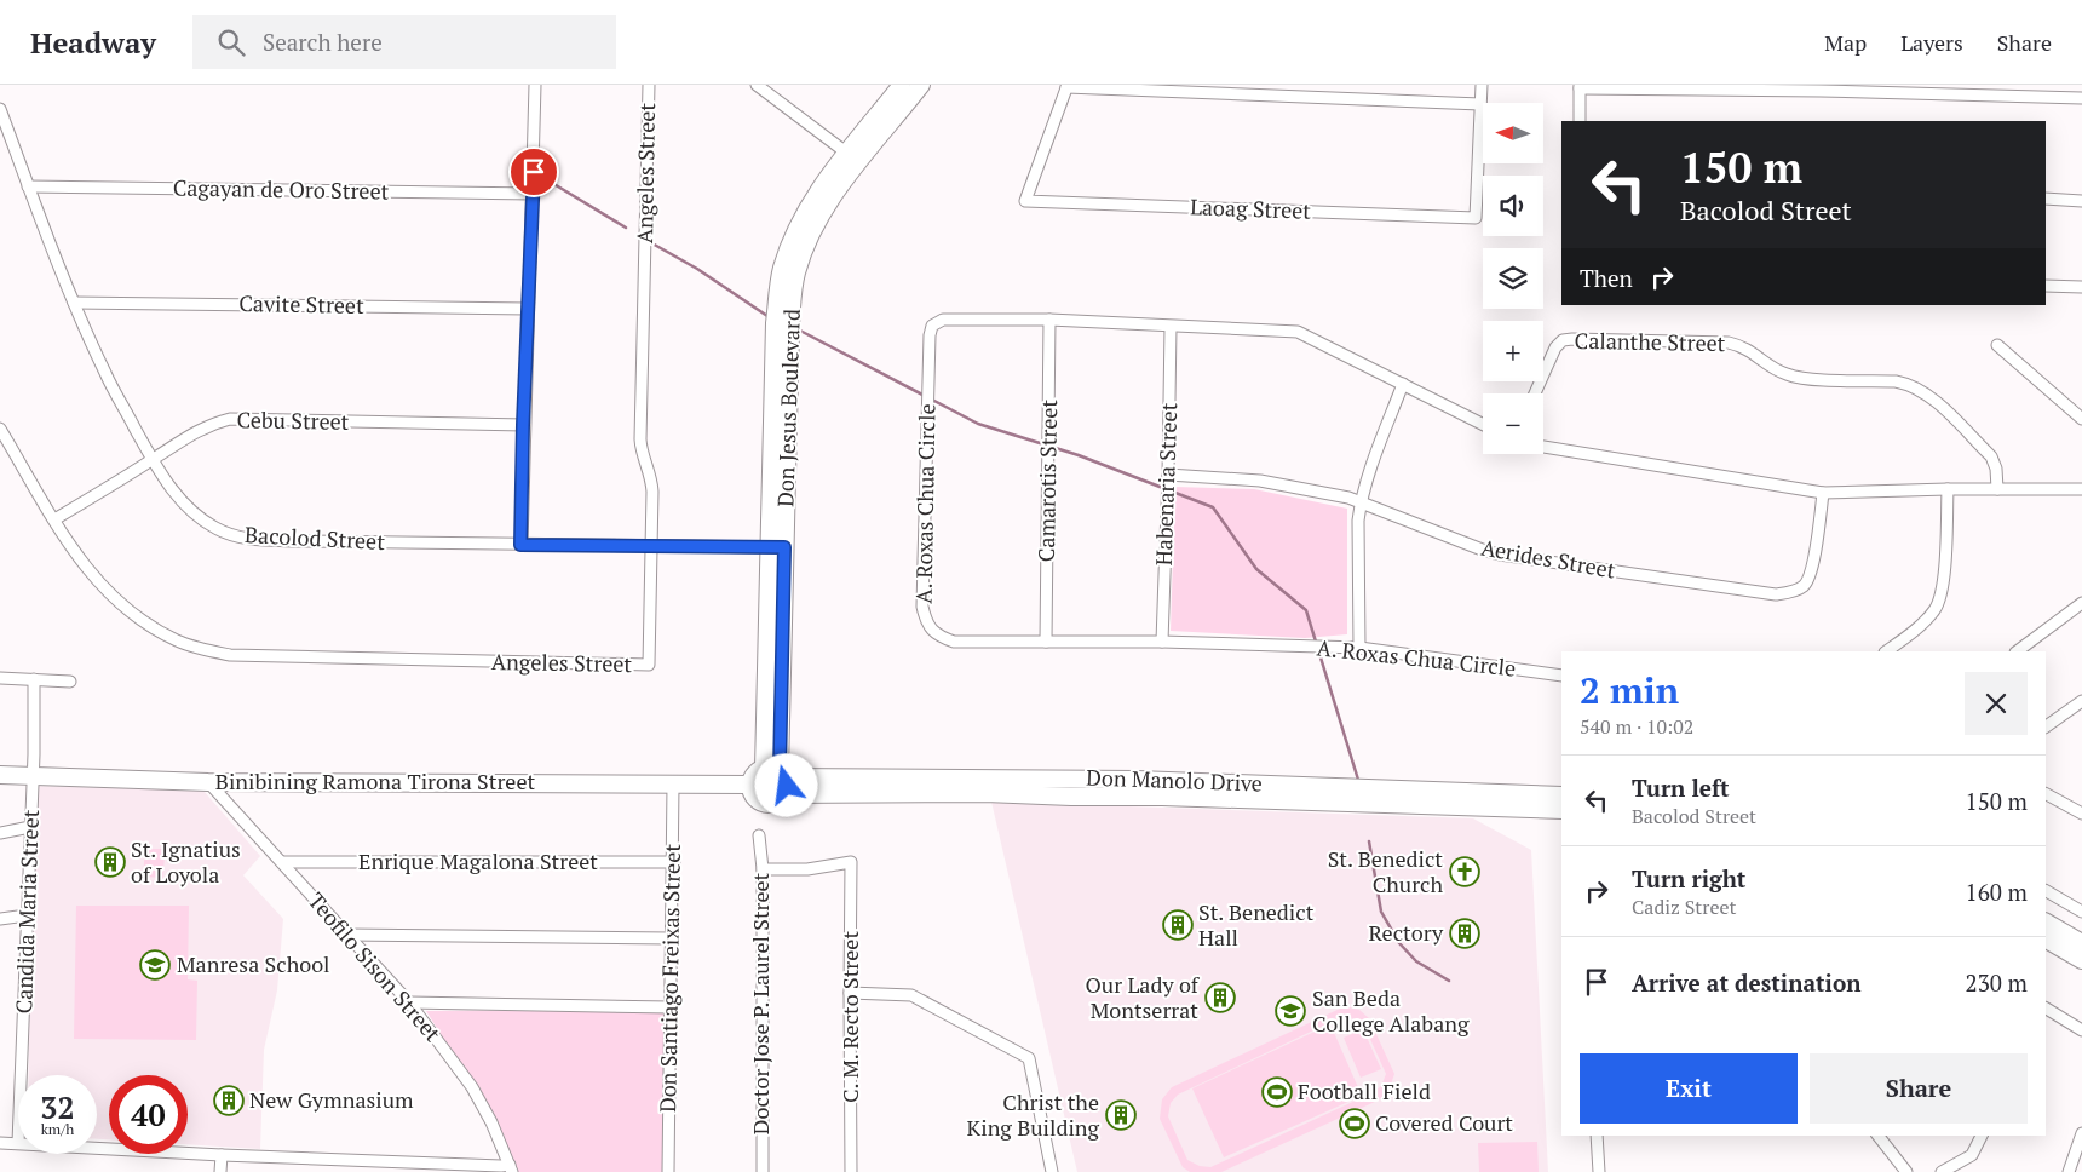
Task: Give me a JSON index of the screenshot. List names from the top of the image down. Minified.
{"streets":{"street":["Angeles Street","Cagayan de Oro Street","Laoag Street","Cavite Street","Calanthe Street","Don Jesus Boulevard","Cebu Street","Camarotis Street","Habenaria Street","A. Roxas Chua Circle","Bacolod Street","Aerides Street","Don Manolo Drive","Binibining Ramona Tirona Street","Enrique Magalona Street","Candida Maria Street","Teofilo Sison Street","Don Santiago Freixas Street","Doctor Jose P. Laurel Street","C. M. Recto Street"]},"crossings":[["Angeles Street","Cebu Street"],["Angeles Street","Bacolod Street"],["Cagayan de Oro Street","Bacolod Street"],["Cavite Street","Bacolod Street"],["Don Jesus Boulevard","Bacolod Street"],["Don Jesus Boulevard","Don Manolo Drive"],["Don Jesus Boulevard","Binibining Ramona Tirona Street"],["Cebu Street","Bacolod Street"],["Camarotis Street","A. Roxas Chua Circle"],["Habenaria Street","A. Roxas Chua Circle"],["Habenaria Street","Aerides Street"],["Don Manolo Drive","Binibining Ramona Tirona Street"],["Binibining Ramona Tirona Street","Candida Maria Street"],["Binibining Ramona Tirona Street","Teofilo Sison Street"],["Binibining Ramona Tirona Street","Don Santiago Freixas Street"],["Enrique Magalona Street","Teofilo Sison Street"],["Enrique Magalona Street","Don Santiago Freixas Street"],["Doctor Jose P. Laurel Street","C. M. Recto Street"]],"places":{"building":["St. Ignatius of Loyola","St. Benedict Hall","Rectory","Our Lady of Montserrat","New Gymnasium","Christ the King Building"],"church":["St. Benedict Church"],"school or university":["Manresa School","San Beda College Alabang"],"sports":["Football Field","Covered Court"]},"north":"left","page":{"header":"Headway","search":"Search here","nav":["Map","Layers","Share"],"map_buttons":["+","−"],"turn":["150 m","Bacolod Street"],"then":"Then","heading":["2 min","540 m · 10:02"],"list":[{"name":"Turn left","note":"Bacolod Street","value":"150 m"},{"name":"Turn right","note":"Cadiz Street","value":"160 m"},{"name":"Arrive at destination","value":"230 m"}],"buttons":["Exit","Share"],"speed":"32 km/h","limit":"40"}}
